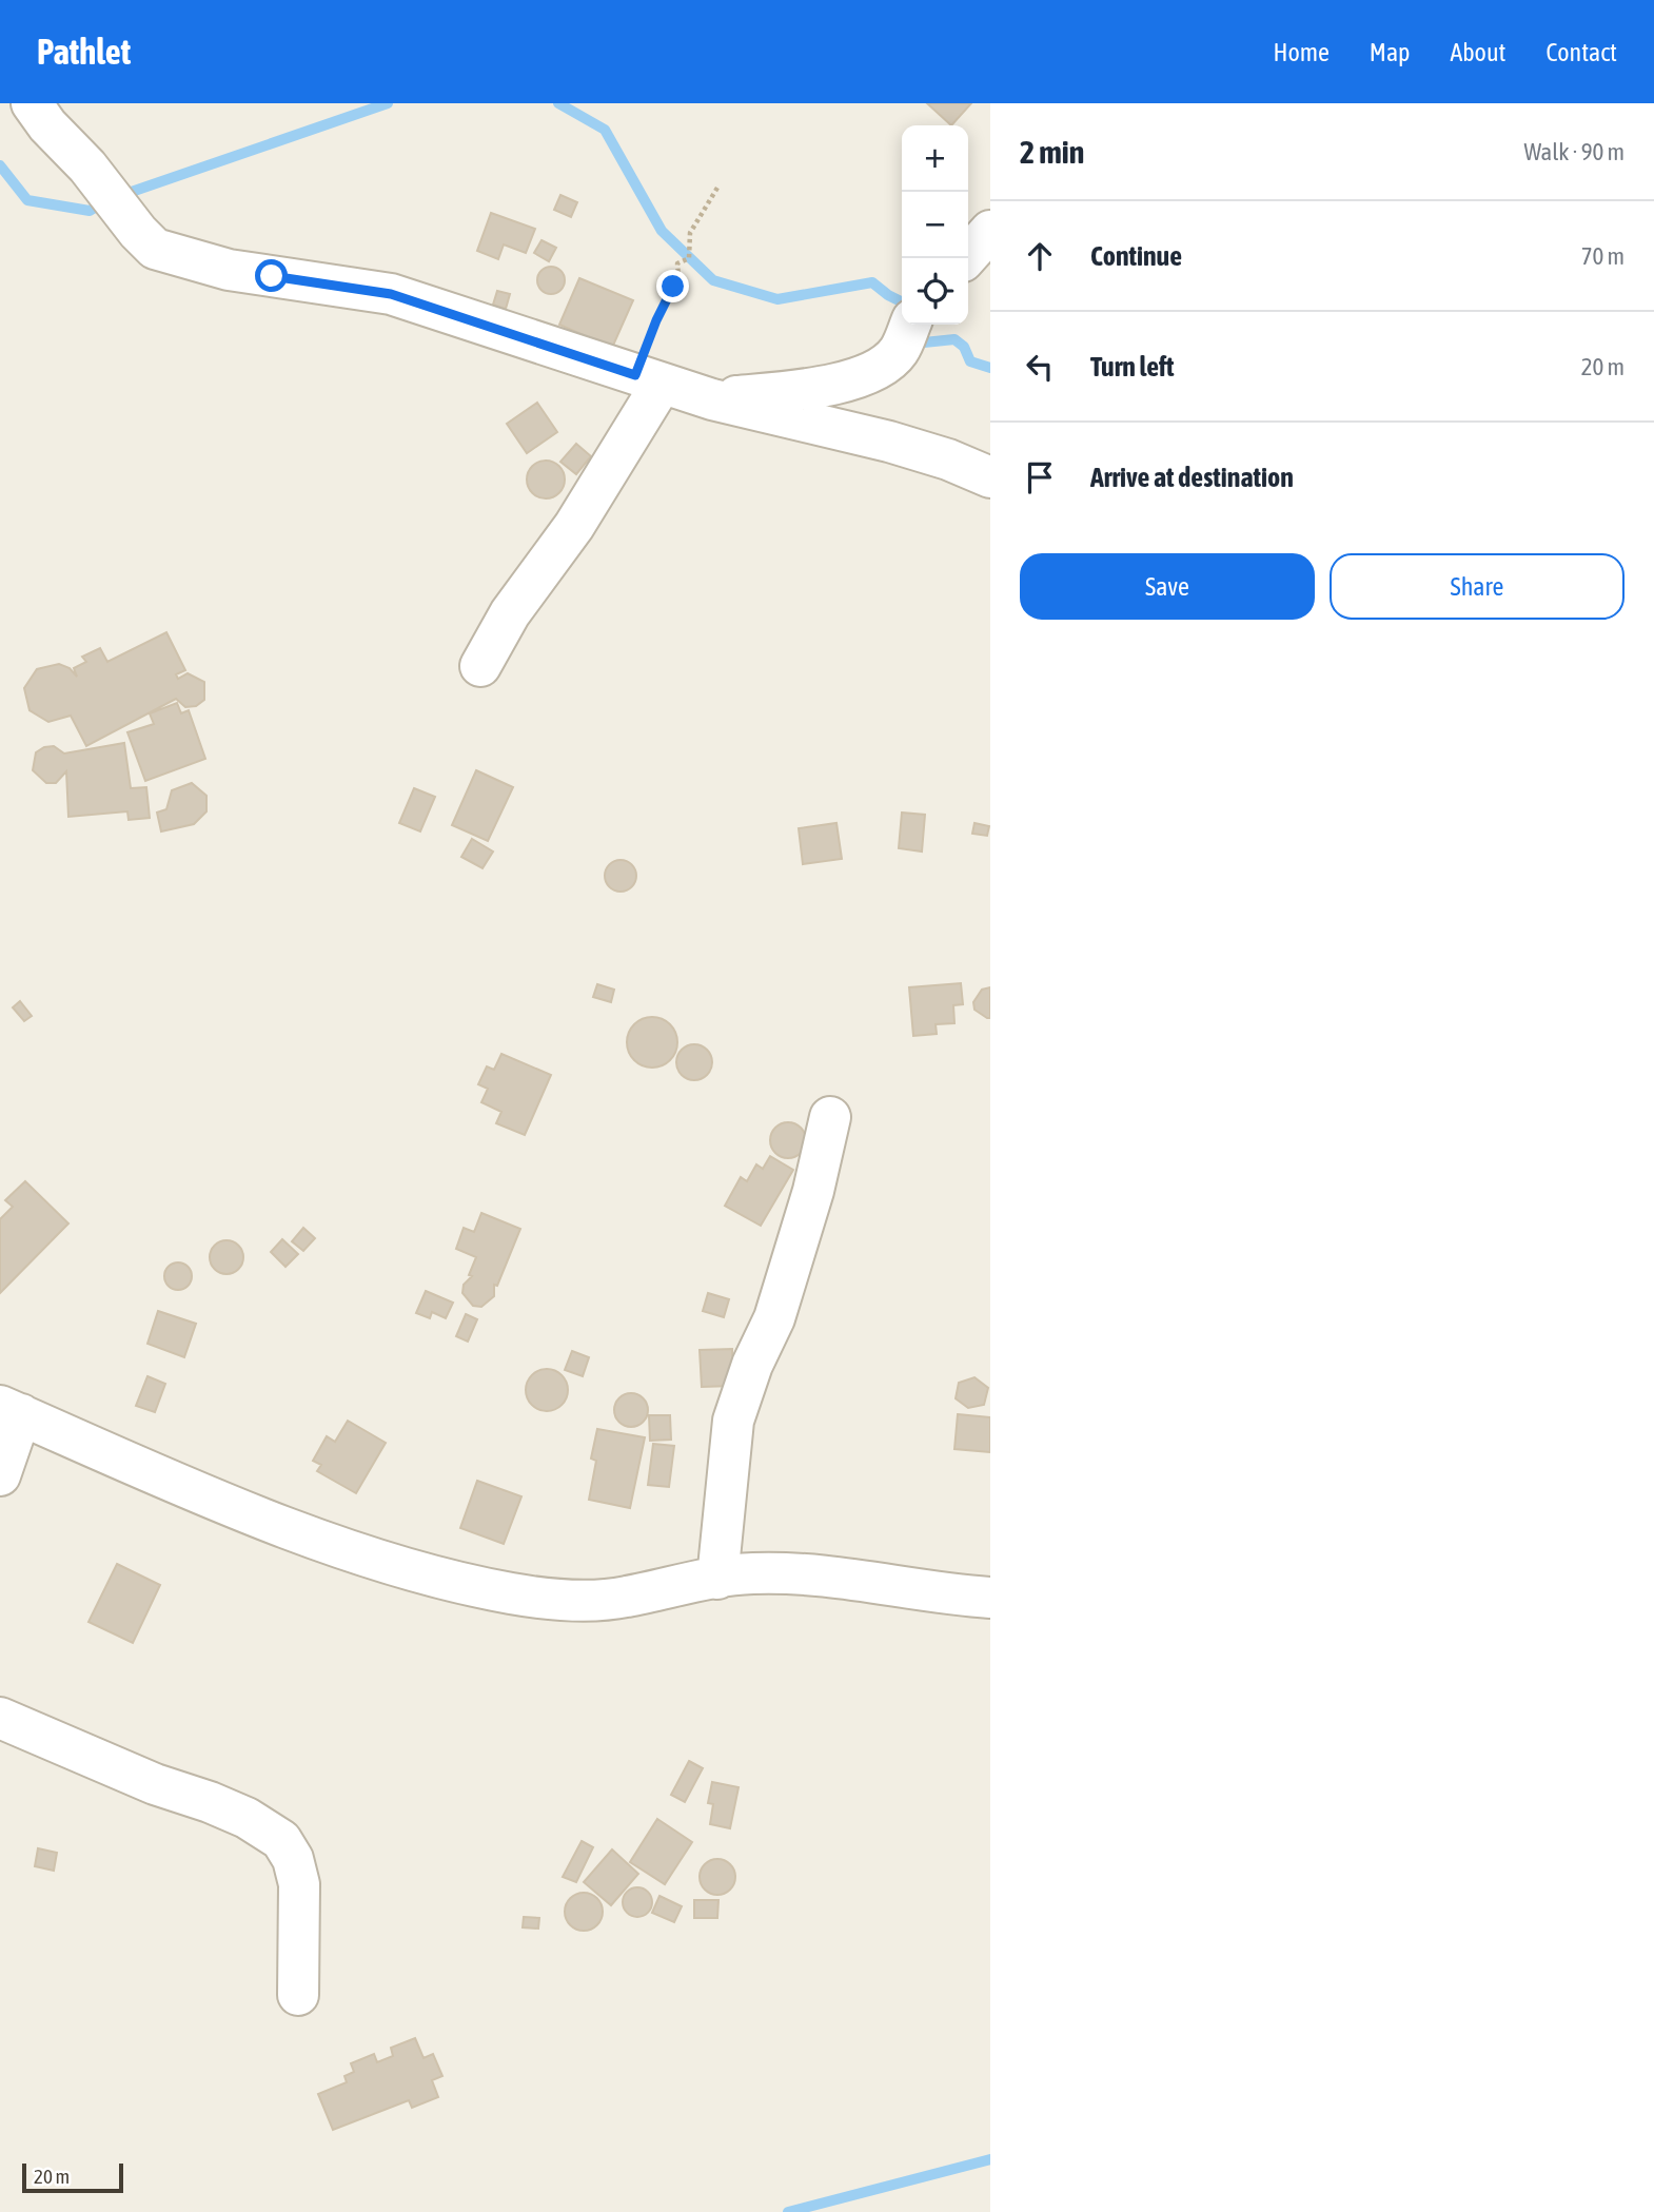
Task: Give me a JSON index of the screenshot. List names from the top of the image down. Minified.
{"scale_bar":"20 m","page":{"header":"Pathlet","nav":["Home","Map","About","Contact"],"heading":["2 min","Walk · 90 m"],"map_buttons":["+","−"],"list":[["Continue","70 m"],["Turn left","20 m"],"Arrive at destination"],"buttons":["Save","Share"],"scale":"20 m"}}
